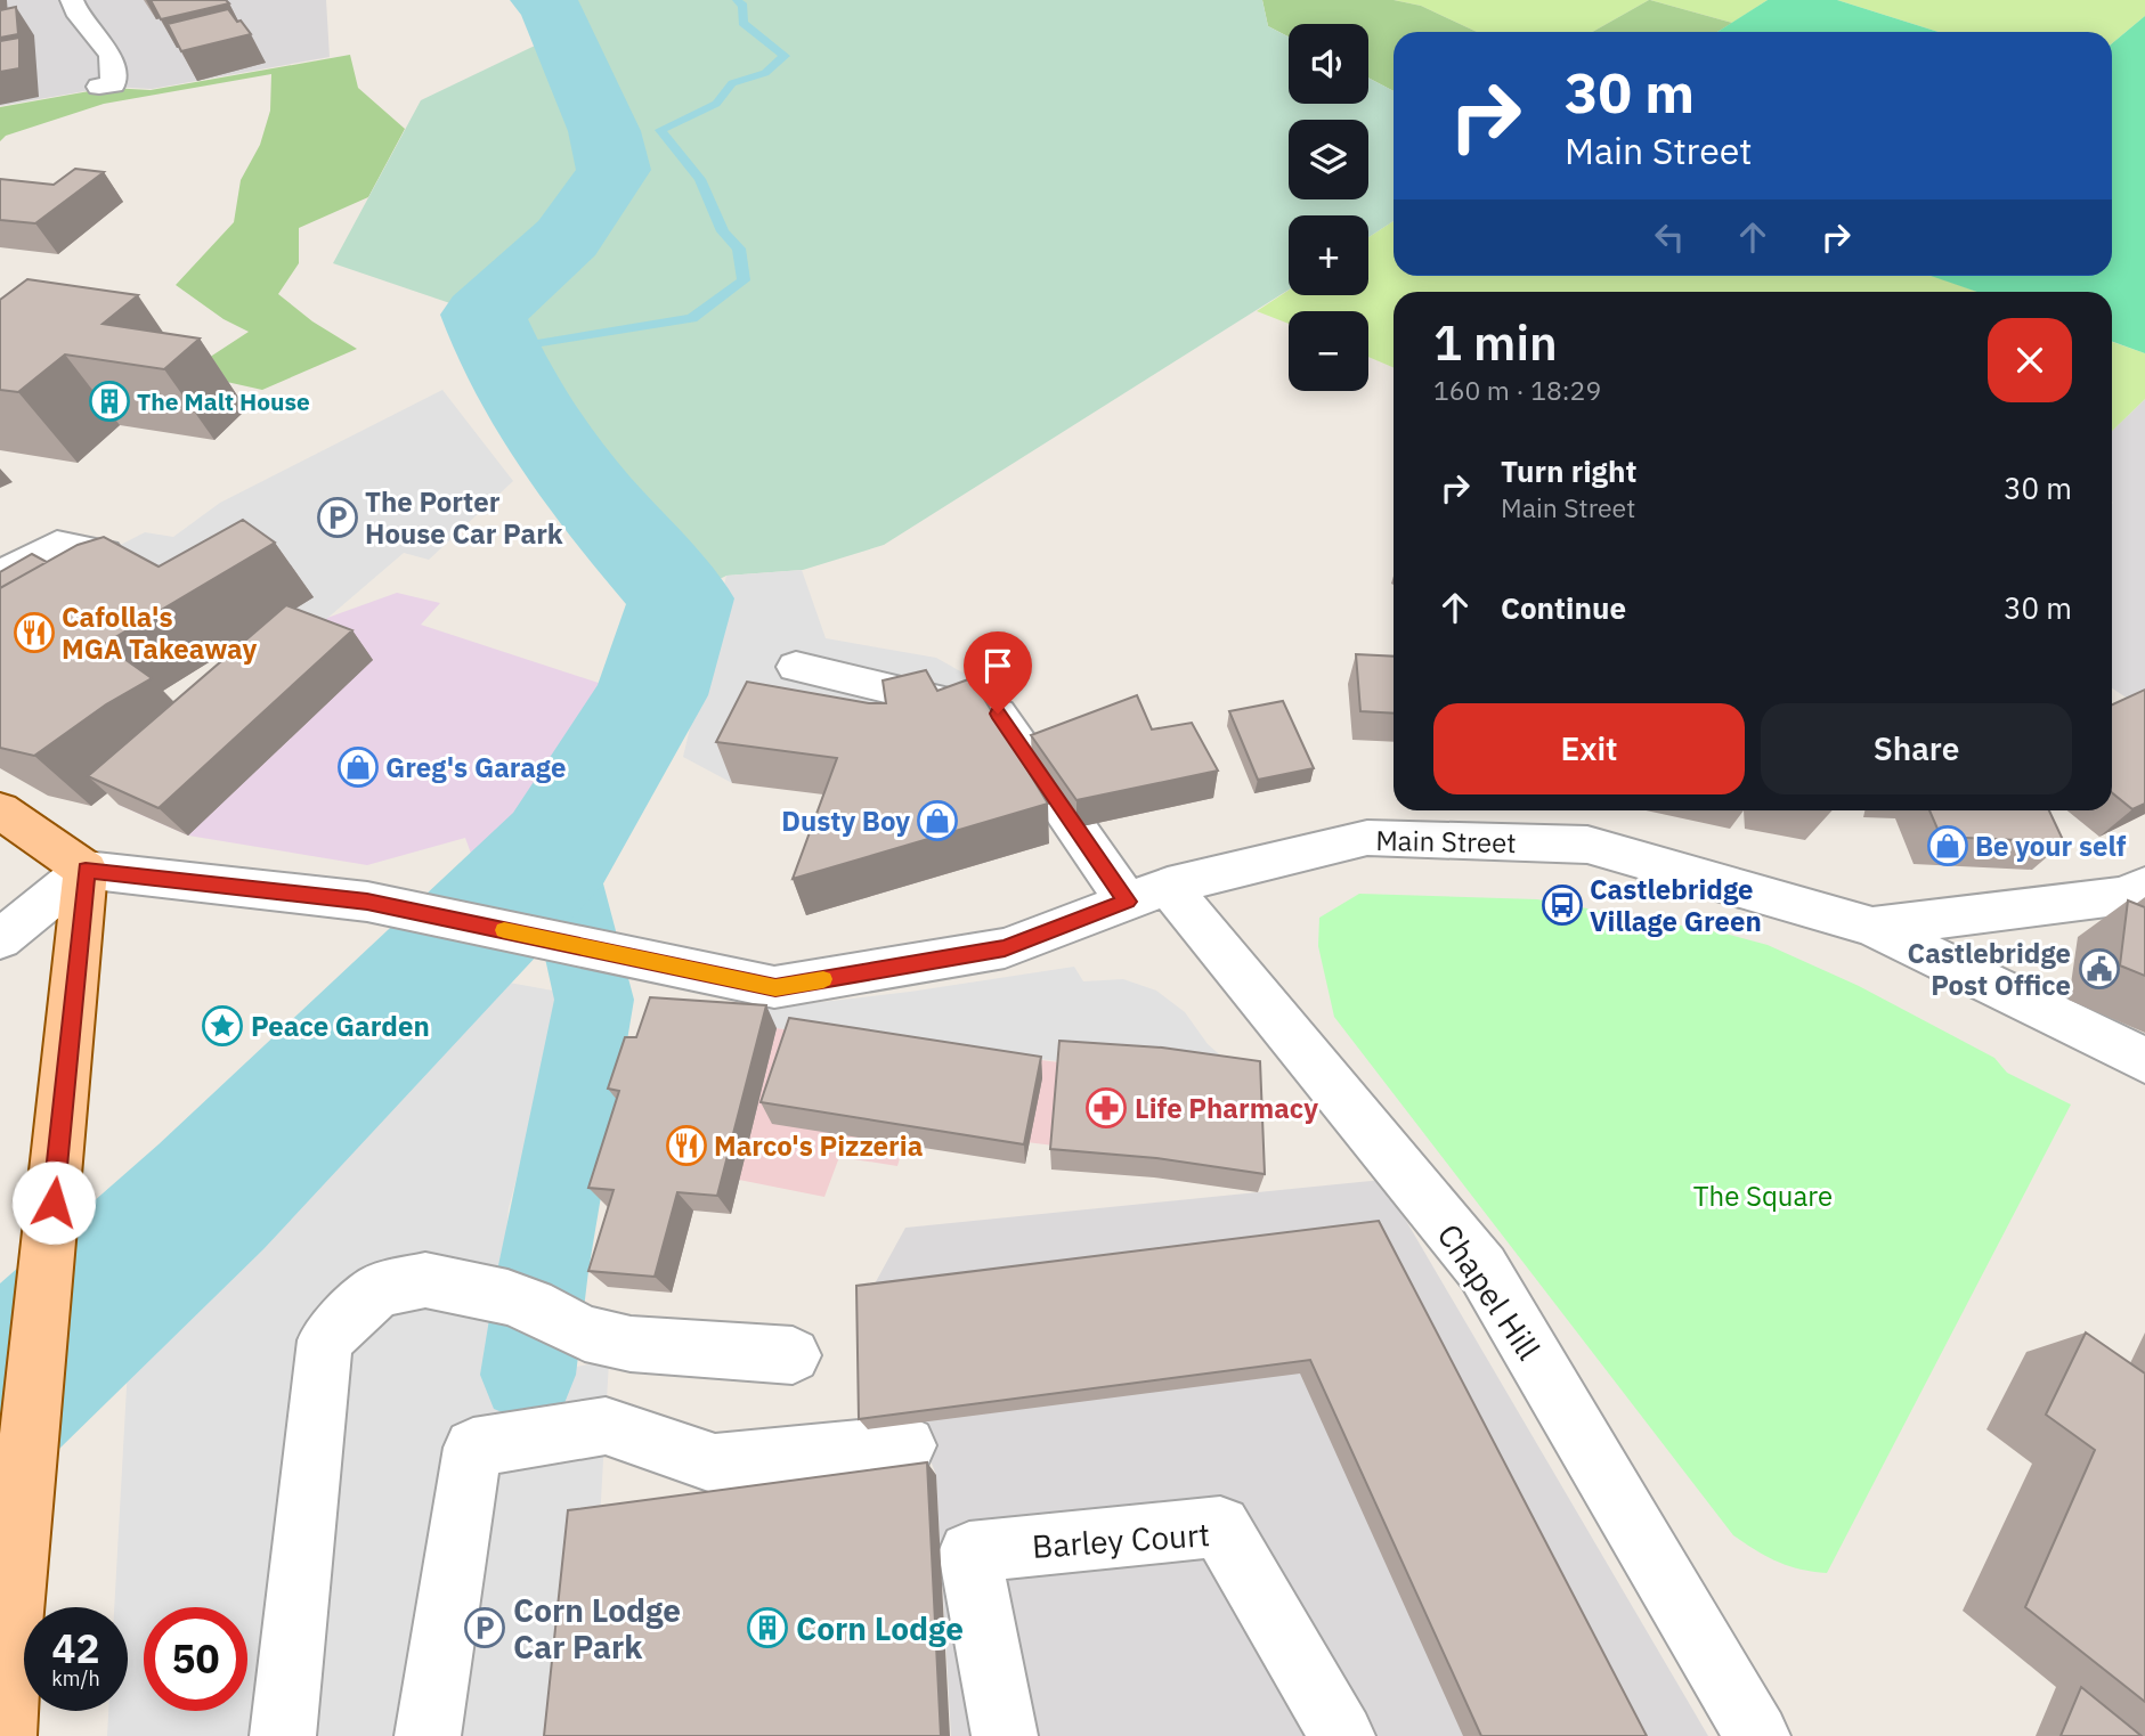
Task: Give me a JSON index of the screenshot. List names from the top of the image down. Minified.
{"streets":{"street":["Main Street","Chapel Hill","Barley Court"]},"crossings":[["Main Street","Chapel Hill"]],"parks":["The Square"],"places":{"building":["The Malt House","Corn Lodge"],"parking":["The Porter House Car Park","Corn Lodge Car Park"],"restaurant":["Cafolla's MGA Takeaway","Marco's Pizzeria"],"shop":["Greg's Garage","Dusty Boy","Be your self"],"bus stop":["Castlebridge Village Green"],"public building":["Castlebridge Post Office"],"place":["Peace Garden"],"pharmacy":["Life Pharmacy"]},"page":{"map_buttons":["+","−"],"turn":["30 m","Main Street"],"heading":["1 min","160 m · 18:29"],"list":[{"name":"Turn right","note":"Main Street","value":"30 m"},{"name":"Continue","value":"30 m"}],"buttons":["Exit","Share"],"speed":"42 km/h","limit":"50"}}
